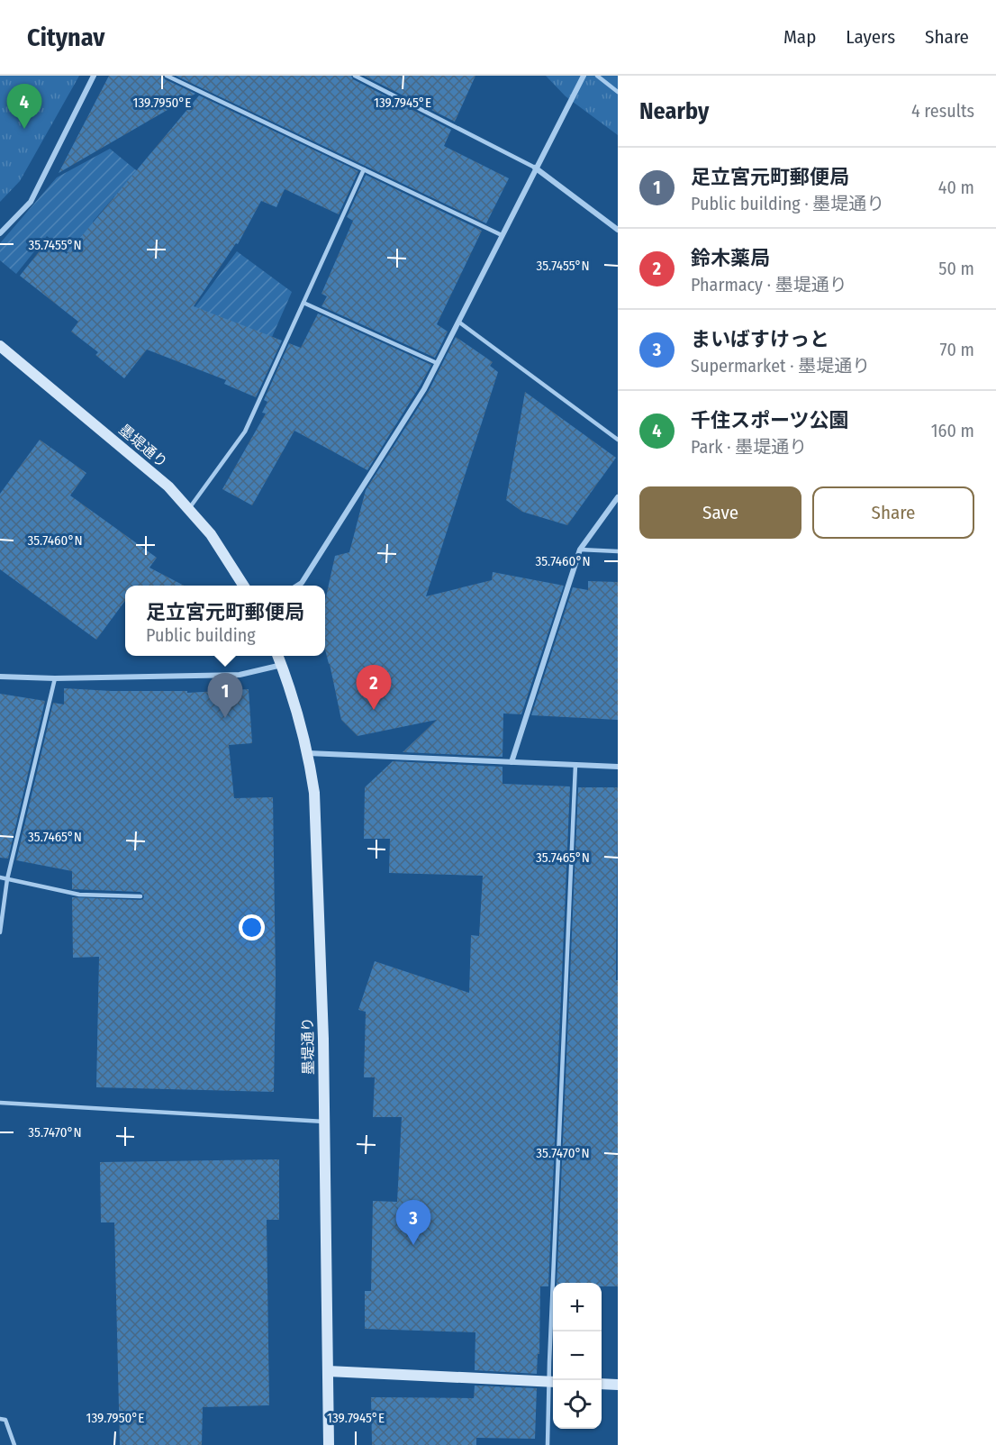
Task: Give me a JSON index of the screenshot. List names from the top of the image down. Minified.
{"streets":{"main road":["墨堤通り"]},"page":{"header":"Citynav","nav":["Map","Layers","Share"],"heading":["Nearby","4 results"],"pins":["4","2","1","3"],"list":[{"mark":"1","name":"足立宮元町郵便局","note":"Public building · 墨堤通り","value":"40 m"},{"mark":"2","name":"鈴木薬局","note":"Pharmacy · 墨堤通り","value":"50 m"},{"mark":"3","name":"まいばすけっと","note":"Supermarket · 墨堤通り","value":"70 m"},{"mark":"4","name":"千住スポーツ公園","note":"Park · 墨堤通り","value":"160 m"}],"buttons":["Save","Share"],"popup":["足立宮元町郵便局","Public building"],"map_buttons":["+","−"]},"coordinates":["139.7950°E","139.7945°E","35.7455°N","35.7460°N","35.7465°N","35.7470°N"]}
